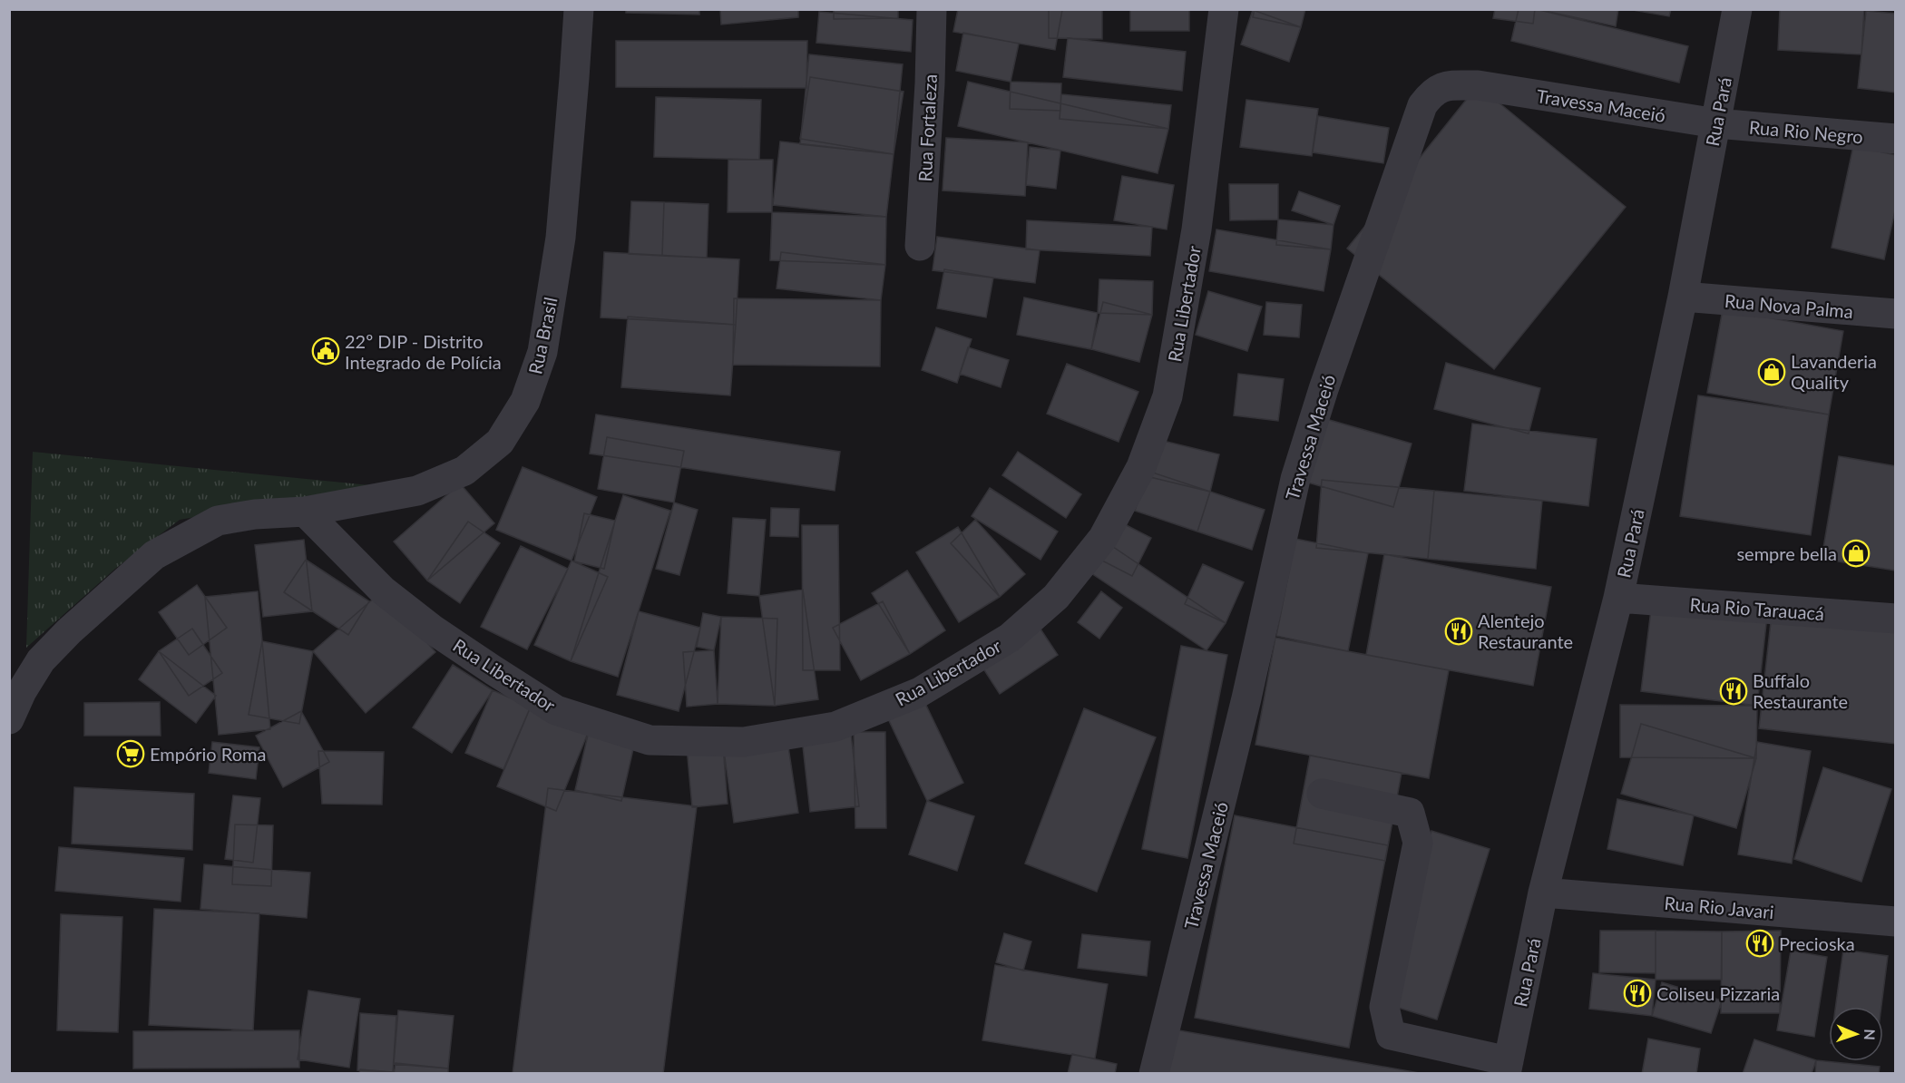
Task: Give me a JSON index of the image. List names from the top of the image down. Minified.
{"streets":{"street":["Travessa Maceió","Rua Pará","Rua Fortaleza","Rua Rio Negro","Rua Libertador","Rua Nova Palma","Rua Brasil","Rua Rio Tarauacá","Rua Rio Javari"]},"crossings":[["Travessa Maceió","Rua Pará"],["Travessa Maceió","Rua Rio Negro"],["Rua Pará","Rua Rio Negro"],["Rua Pará","Rua Nova Palma"],["Rua Pará","Rua Rio Tarauacá"],["Rua Pará","Rua Rio Javari"],["Rua Libertador","Rua Brasil"]],"places":{"public building":["22º DIP - Distrito Integrado de Polícia"],"shop":["Lavanderia Quality","sempre bella"],"restaurant":["Alentejo Restaurante","Buffalo Restaurante","Precioska","Coliseu Pizzaria"],"supermarket":["Empório Roma"]},"north":"right"}
